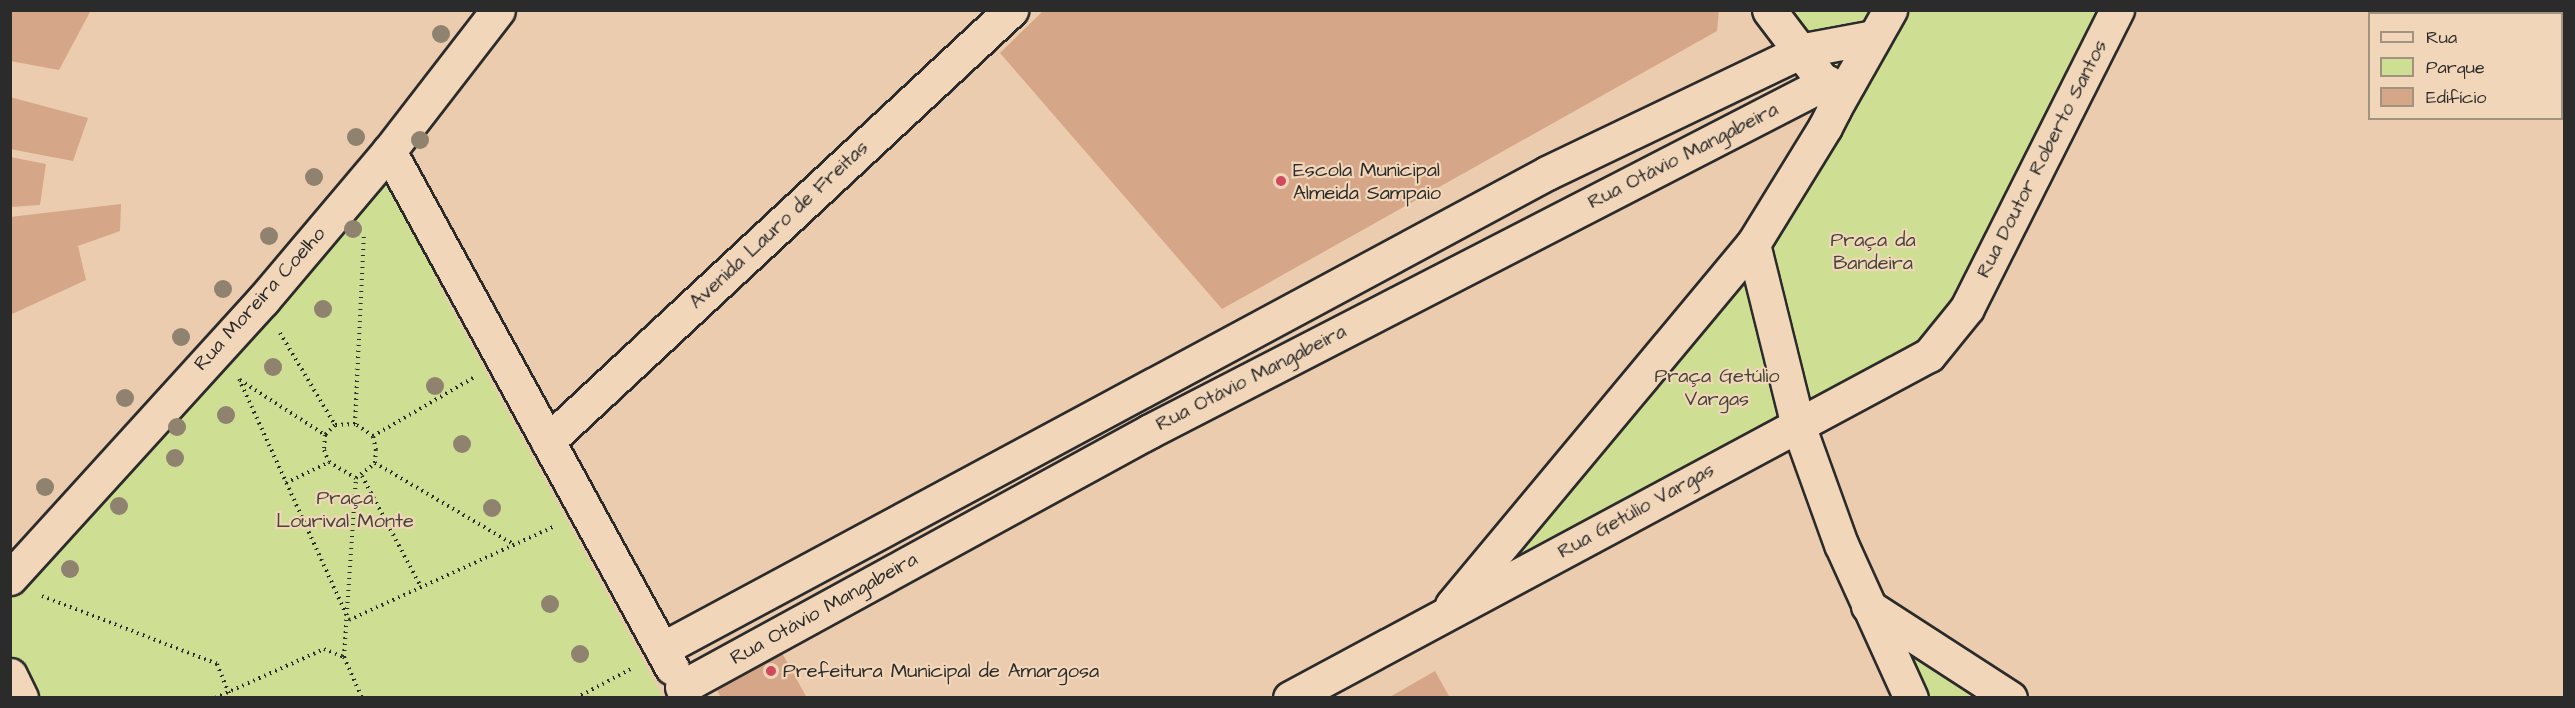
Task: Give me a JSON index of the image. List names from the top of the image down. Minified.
{"streets":{"street":["Rua Otávio Mangabeira","Rua Doutor Roberto Santos","Avenida Lauro de Freitas","Rua Moreira Coelho","Rua Getúlio Vargas"]},"crossings":[["Rua Doutor Roberto Santos","Rua Getúlio Vargas"]],"parks":["Praça da Bandeira","Praça Getúlio Vargas","Praça Lourival Monte"],"places":["Escola Municipal Almeida Sampaio","Prefeitura Municipal de Amargosa"],"legend":["Rua","Parque","Edifício"]}
